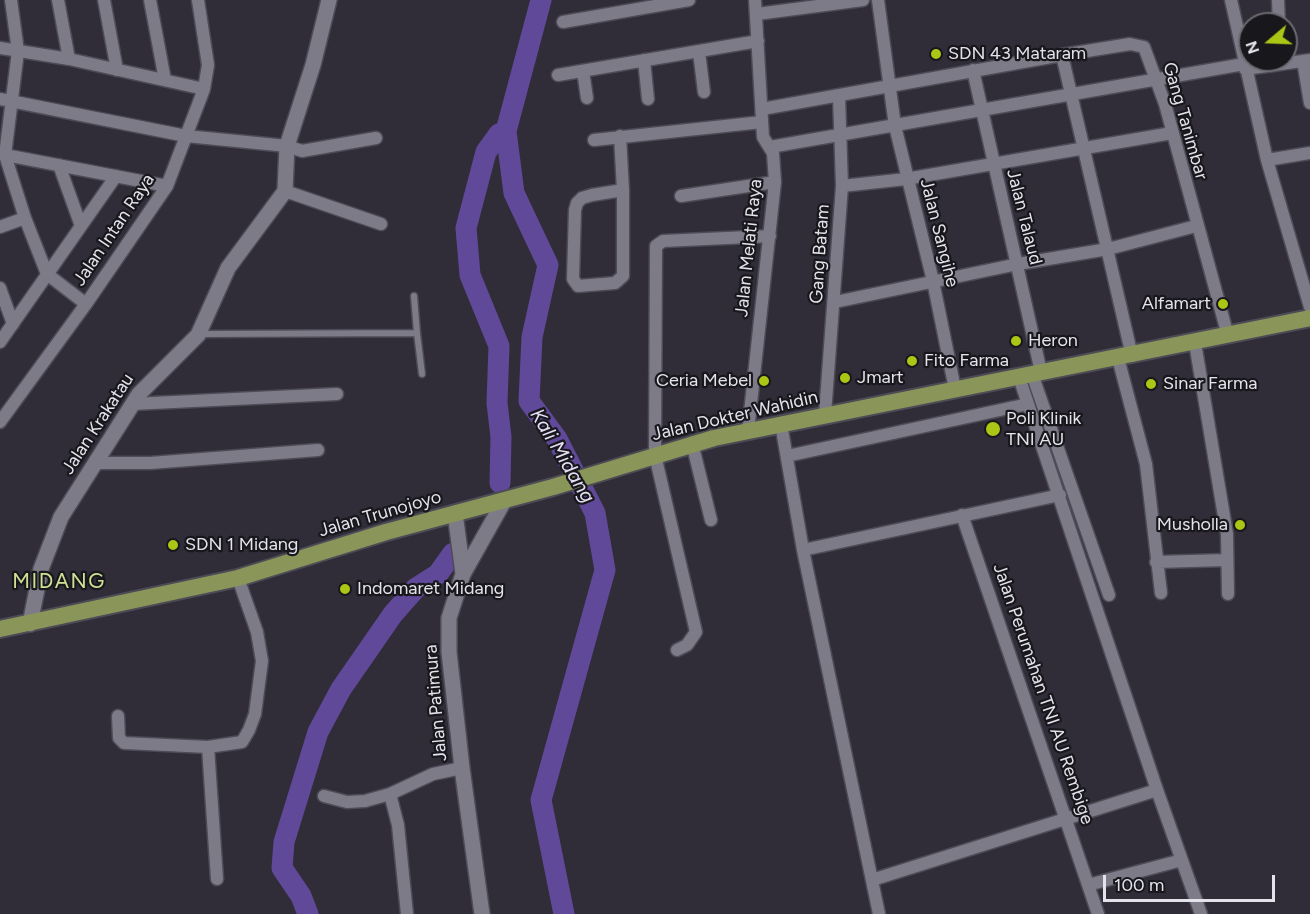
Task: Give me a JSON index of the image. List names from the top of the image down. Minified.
{"streets":{"main road":["Jalan Dokter Wahidin","Jalan Trunojoyo"],"street":["Gang Tanimbar","Jalan Talaud","Jalan Intan Raya","Jalan Sangihe","Jalan Melati Raya","Gang Batam","Jalan Krakatau","Jalan Perumahan TNI AU Rembige","Jalan Patimura"]},"crossings":[["Gang Tanimbar","Jalan Talaud"],["Gang Tanimbar","Jalan Sangihe"],["Gang Tanimbar","Jalan Melati Raya"],["Gang Tanimbar","Gang Batam"],["Gang Tanimbar","Jalan Dokter Wahidin"],["Jalan Talaud","Jalan Dokter Wahidin"],["Jalan Sangihe","Jalan Dokter Wahidin"],["Jalan Melati Raya","Jalan Dokter Wahidin"],["Gang Batam","Jalan Dokter Wahidin"],["Jalan Dokter Wahidin","Jalan Trunojoyo"],["Jalan Krakatau","Jalan Trunojoyo"],["Jalan Trunojoyo","Jalan Patimura"]],"districts":["MIDANG"],"water":["Kali Midang"],"places":["SDN 43 Mataram","Alfamart","Heron","Fito Farma","Jmart","Ceria Mebel","Sinar Farma","Poli Klinik TNI AU","Musholla","SDN 1 Midang","Indomaret Midang"],"scale_bar":"100 m","north":"left"}
